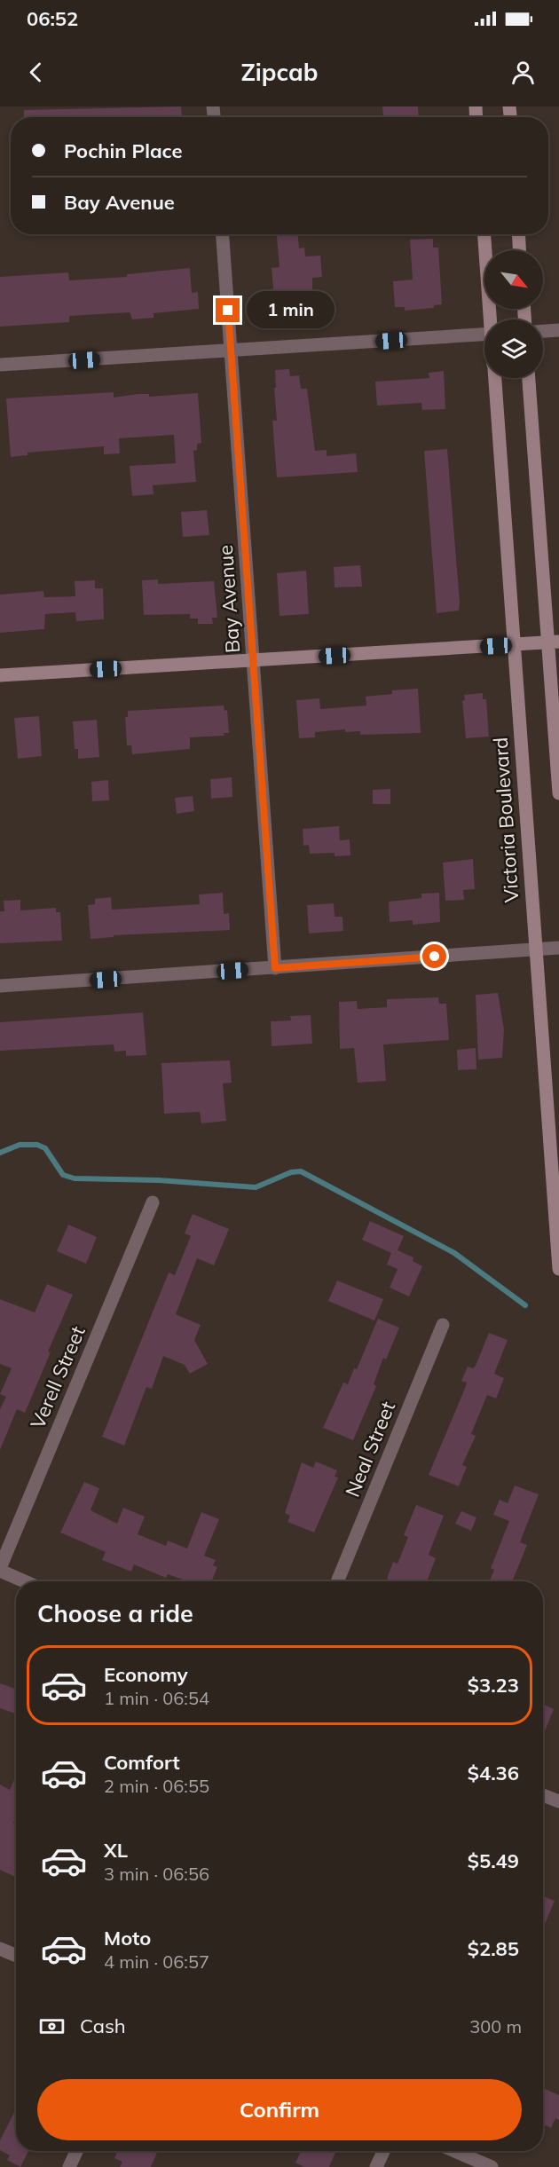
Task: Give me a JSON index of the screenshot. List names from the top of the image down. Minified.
{"streets":{"main road":["Victoria Boulevard"],"street":["Bay Avenue","Verell Street","Neal Street"]},"north":"bottom right","page":{"status":"06:52","header":"Zipcab","banner":["Pochin Place","Bay Avenue"],"bubble":"1 min","heading":"Choose a ride","list":[{"name":"Economy","note":"1 min · 06:54","value":"$3.23"},{"name":"Comfort","note":"2 min · 06:55","value":"$4.36"},{"name":"XL","note":"3 min · 06:56","value":"$5.49"},{"name":"Moto","note":"4 min · 06:57","value":"$2.85"}],"pay":["Cash","300 m"],"buttons":"Confirm"}}
